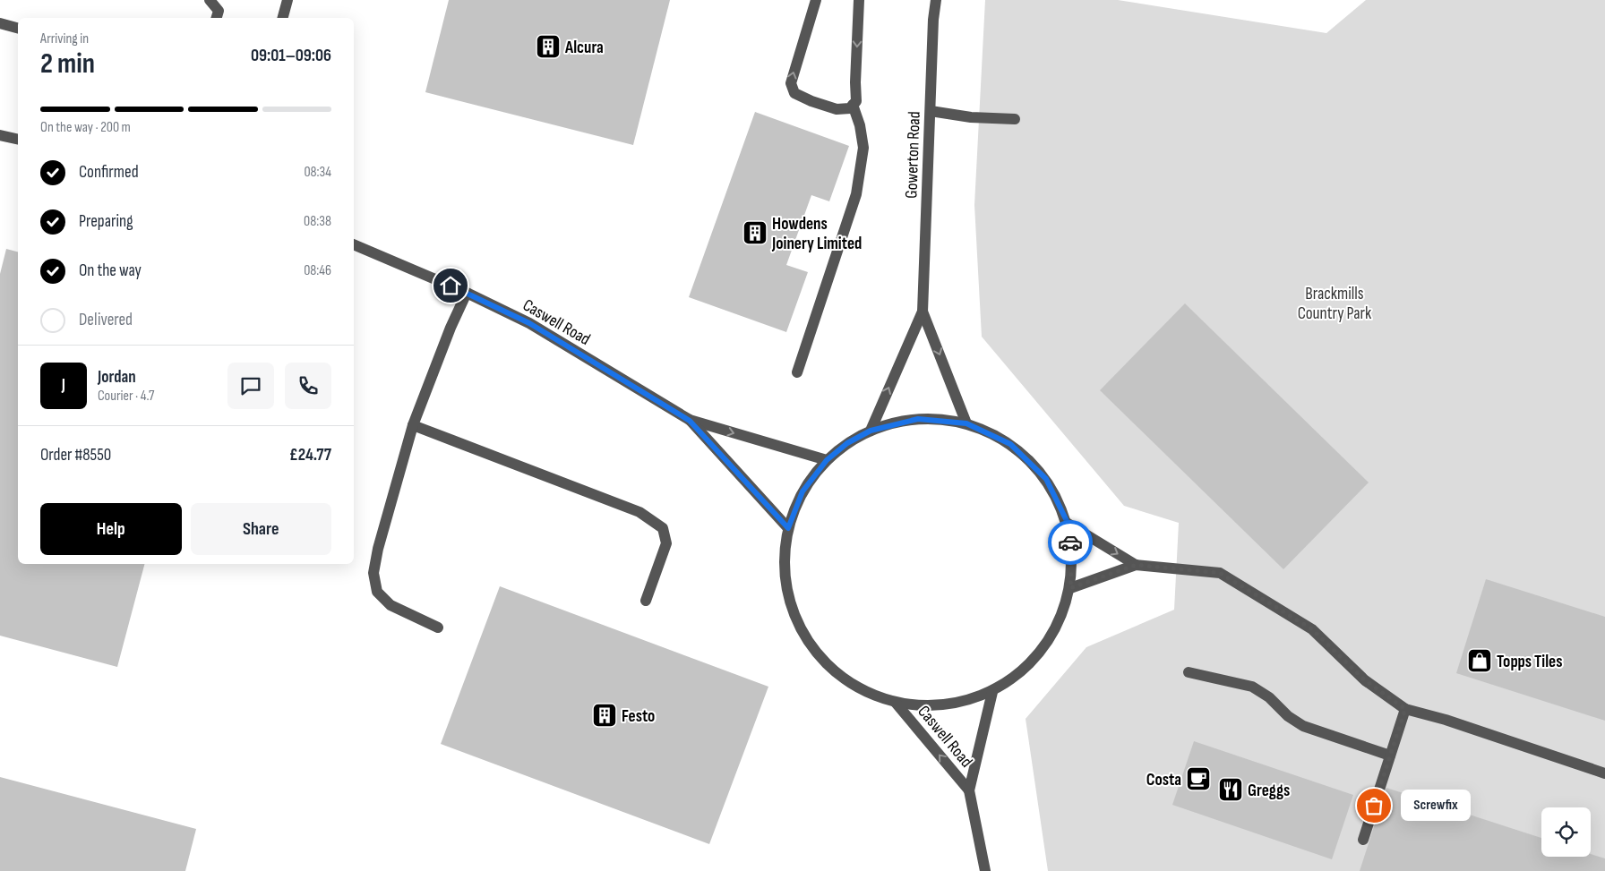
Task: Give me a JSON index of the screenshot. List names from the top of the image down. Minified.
{"streets":{"street":["Gowerton Road","Caswell Road"]},"parks":["Brackmills Country Park"],"places":{"building":["Alcura","Howdens Joinery Limited","Festo"],"shop":["Topps Tiles"],"cafe":["Costa"],"restaurant":["Greggs"],"other":["Screwfix"]},"page":{"heading":["2 min","Arriving in","09:01–09:06"],"panel":["Jordan","Courier · 4.7","Order #8550","£24.77"],"bar":"On the way · 200 m","list":[["Confirmed","08:34"],["Preparing","08:38"],["On the way","08:46"],"Delivered"],"round":"J","buttons":["Help","Share"],"bubble":"Screwfix"}}
